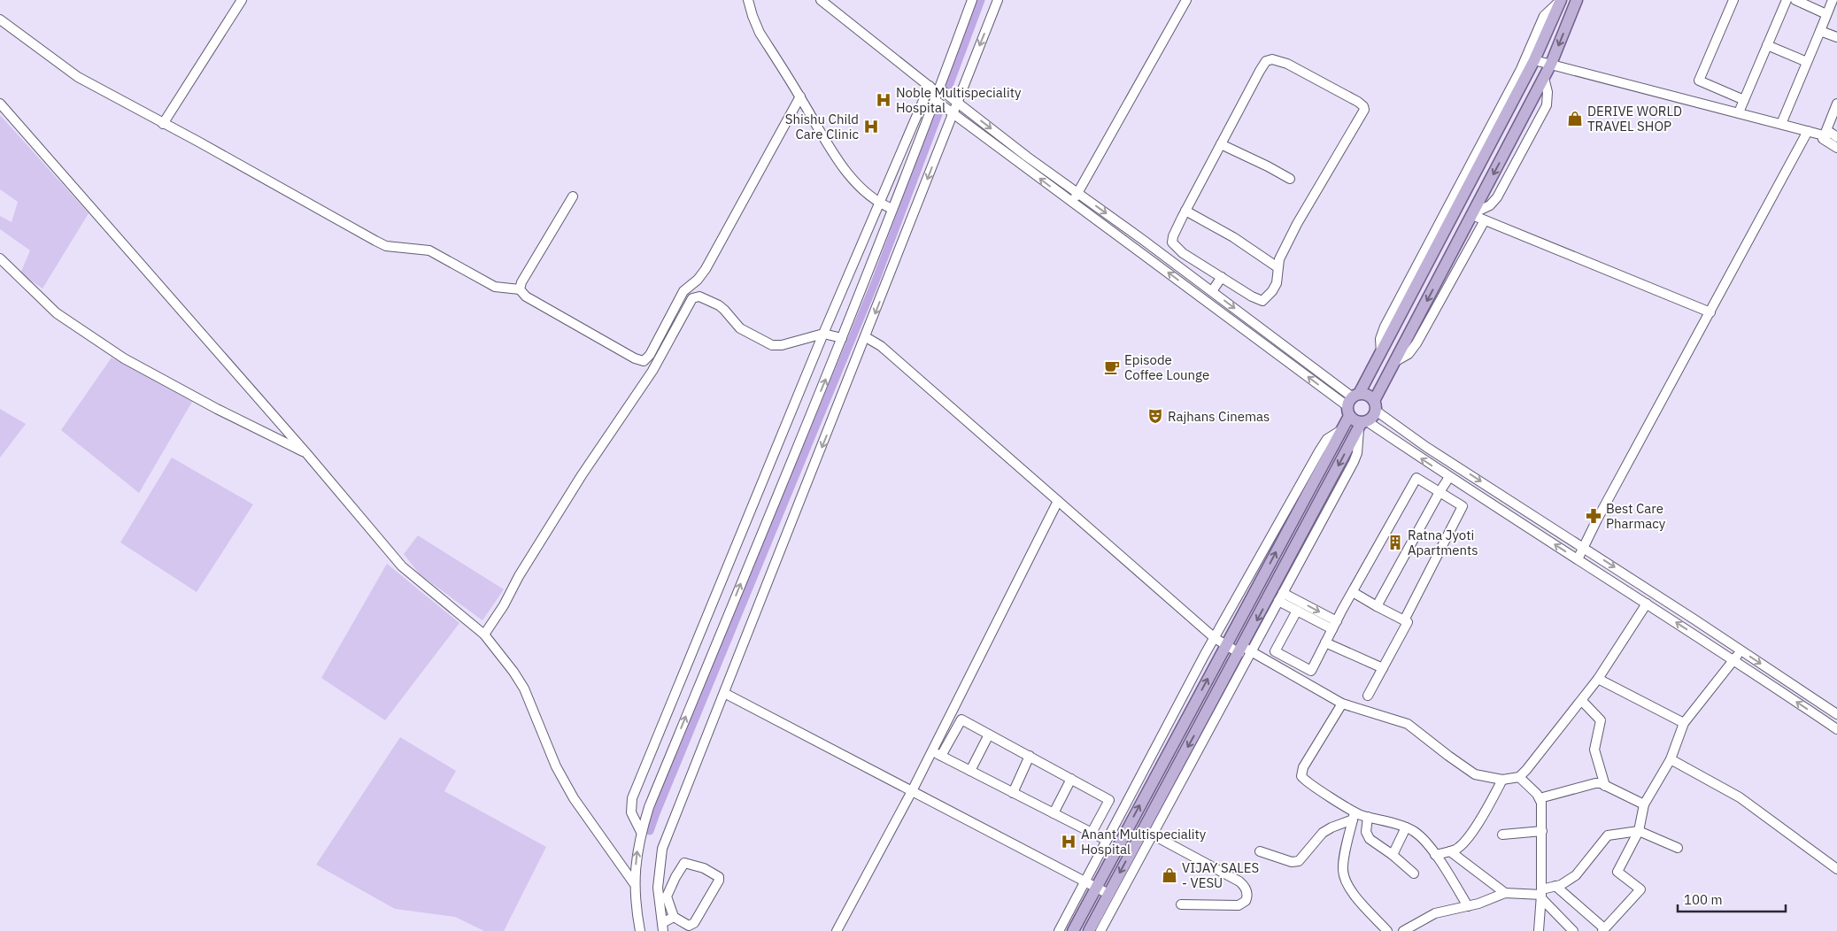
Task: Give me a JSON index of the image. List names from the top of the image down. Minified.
{"places":{"hospital":["Noble Multispeciality Hospital","Shishu Child Care Clinic","Anant Multispeciality Hospital"],"shop":["DERIVE WORLD TRAVEL SHOP","VIJAY SALES - VESU"],"cafe":["Episode Coffee Lounge"],"theatre":["Rajhans Cinemas"],"pharmacy":["Best Care Pharmacy"],"building":["Ratna Jyoti Apartments"]},"scale_bar":"100 m"}
